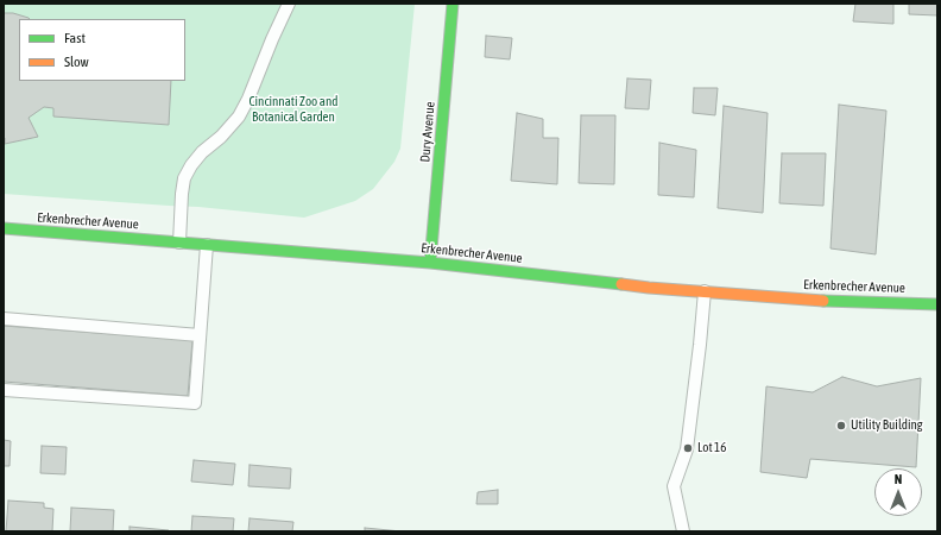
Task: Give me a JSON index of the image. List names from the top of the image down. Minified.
{"streets":{"street":["Dury Avenue","Erkenbrecher Avenue"]},"crossings":[["Dury Avenue","Erkenbrecher Avenue"]],"parks":["Cincinnati Zoo and Botanical Garden"],"places":["Utility Building","Lot 16"],"legend":["Fast","Slow"],"north":"top"}
